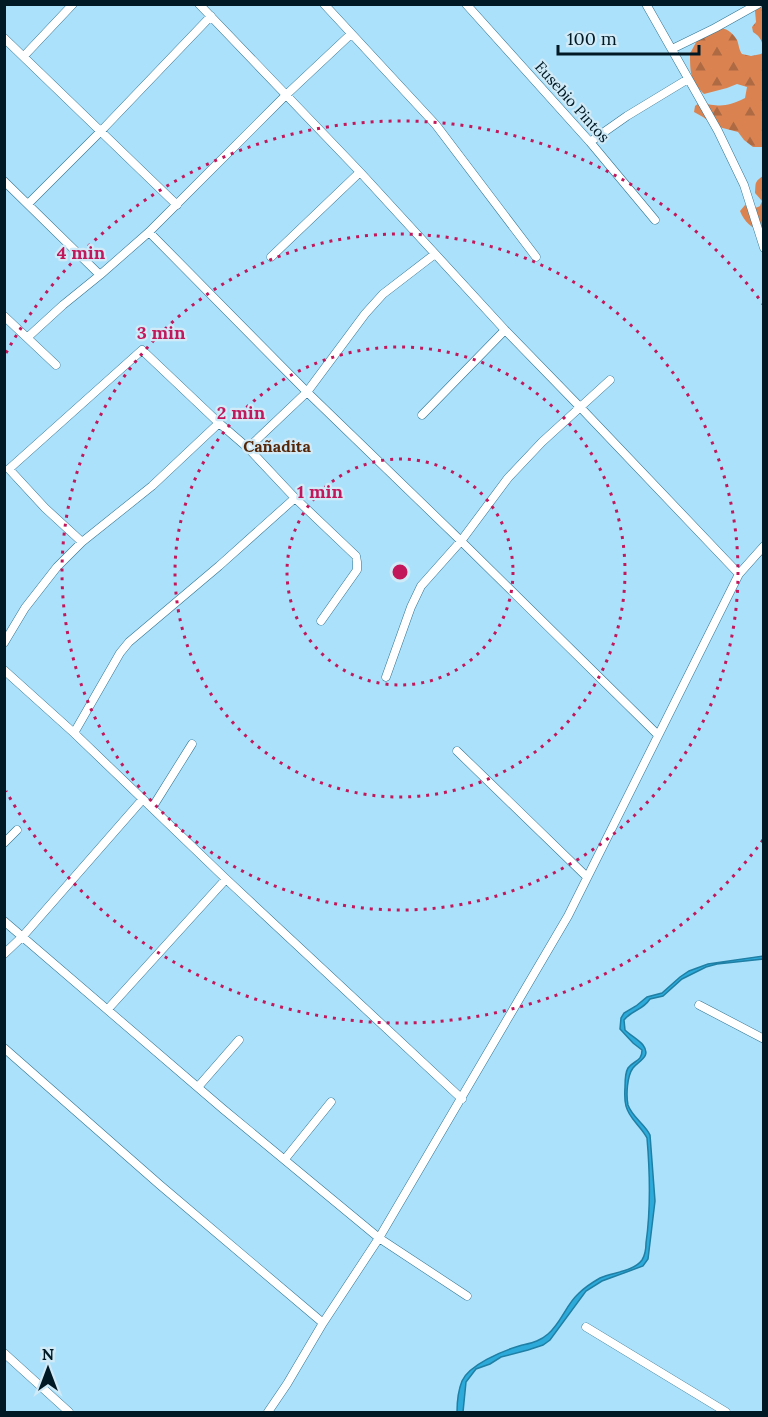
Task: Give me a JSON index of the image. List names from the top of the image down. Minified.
{"streets":{"street":["Eusebio Pintos"]},"districts":["Cañadita"],"scale_bar":"100 m","north":"top","rings":["4 min","3 min","2 min","1 min"]}
